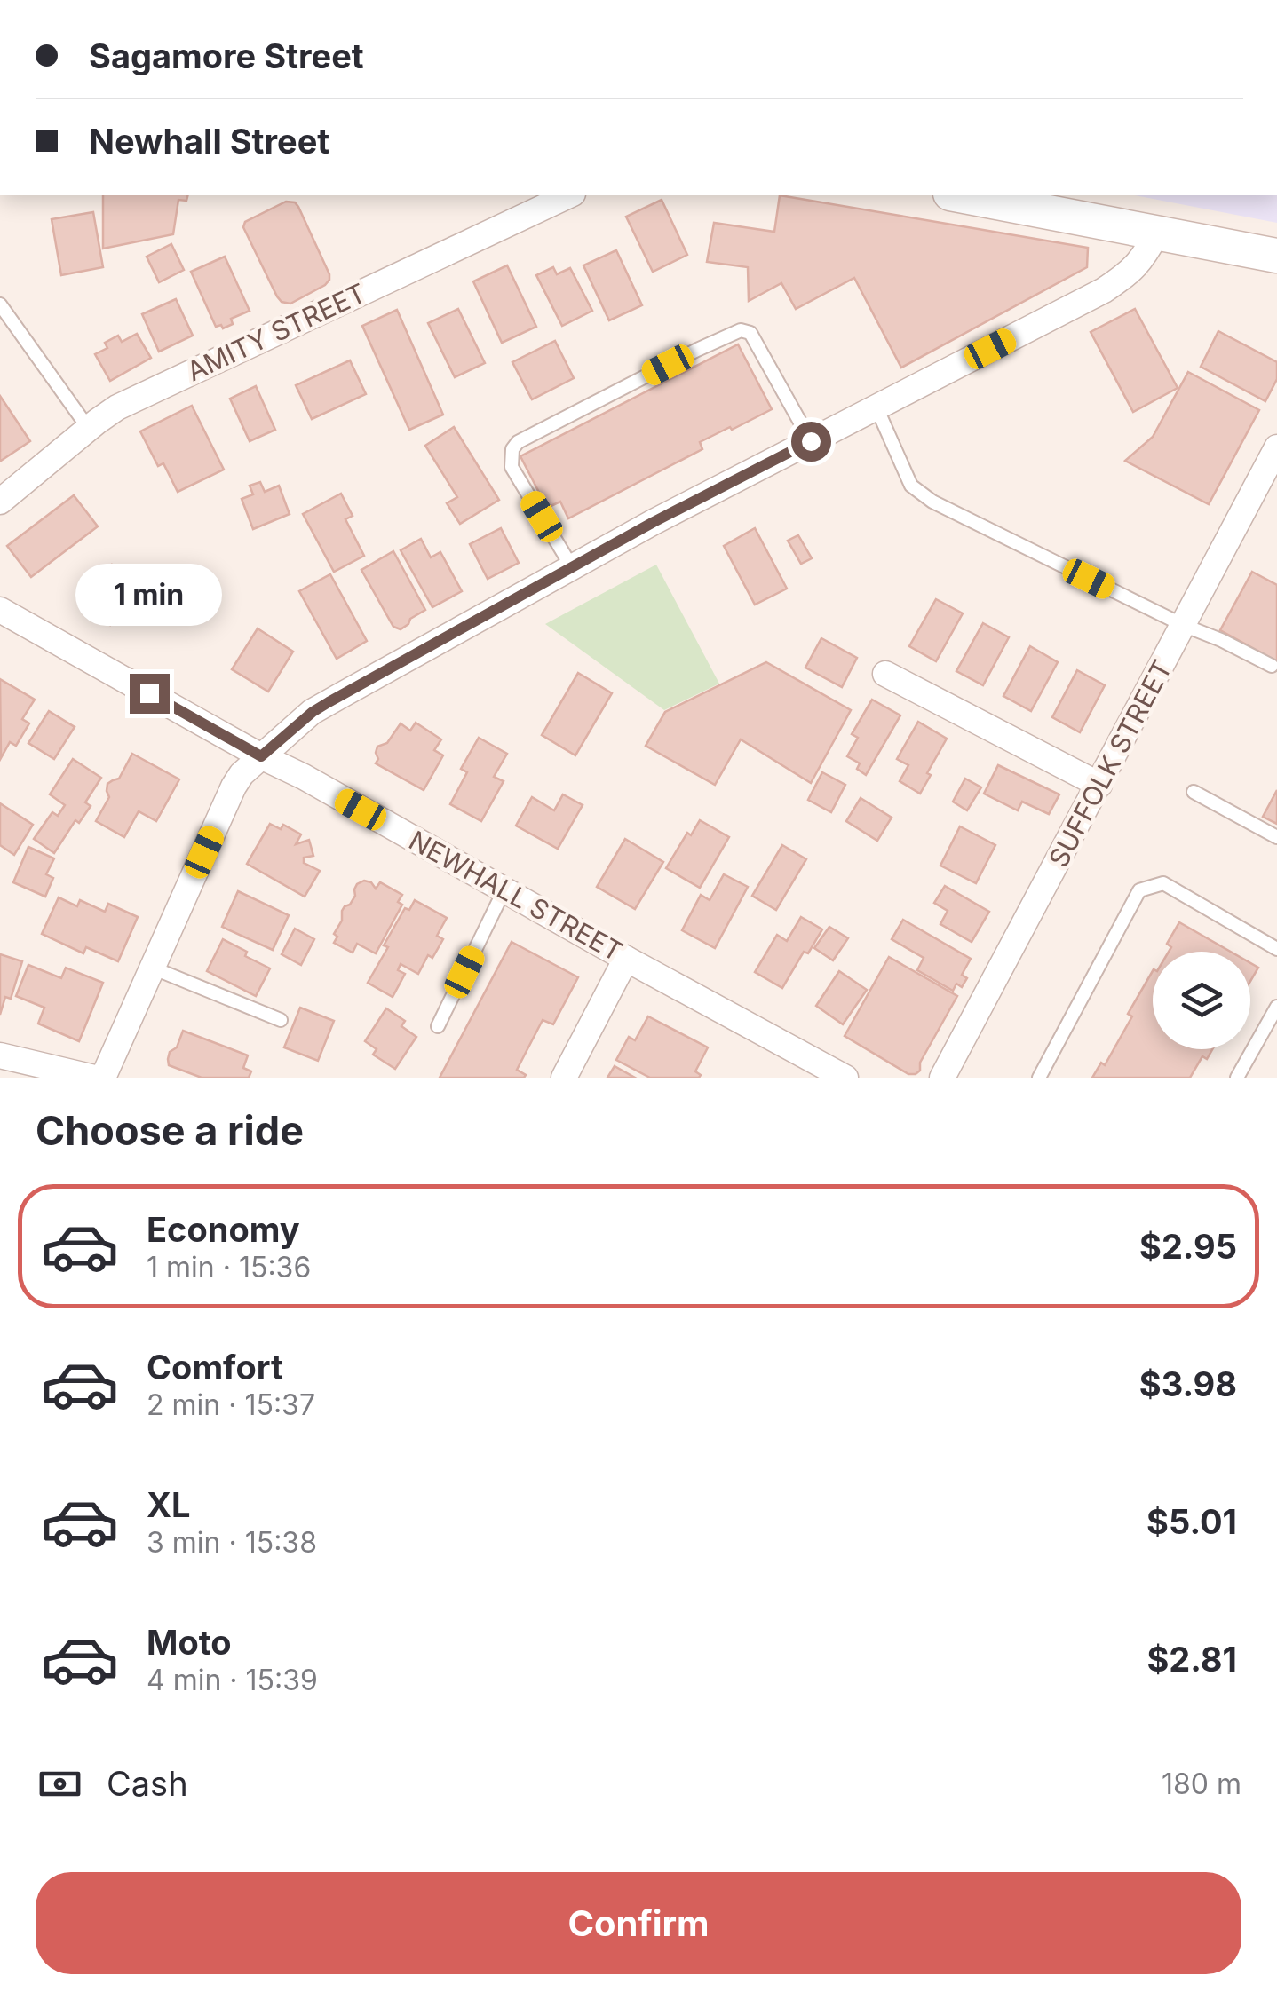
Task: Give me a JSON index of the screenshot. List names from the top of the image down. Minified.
{"streets":{"street":["AMITY STREET","SUFFOLK STREET","NEWHALL STREET"]},"page":{"banner":["Sagamore Street","Newhall Street"],"bubble":"1 min","heading":"Choose a ride","list":[{"name":"Economy","note":"1 min · 15:36","value":"$2.95"},{"name":"Comfort","note":"2 min · 15:37","value":"$3.98"},{"name":"XL","note":"3 min · 15:38","value":"$5.01"},{"name":"Moto","note":"4 min · 15:39","value":"$2.81"}],"pay":["Cash","180 m"],"buttons":"Confirm"}}
